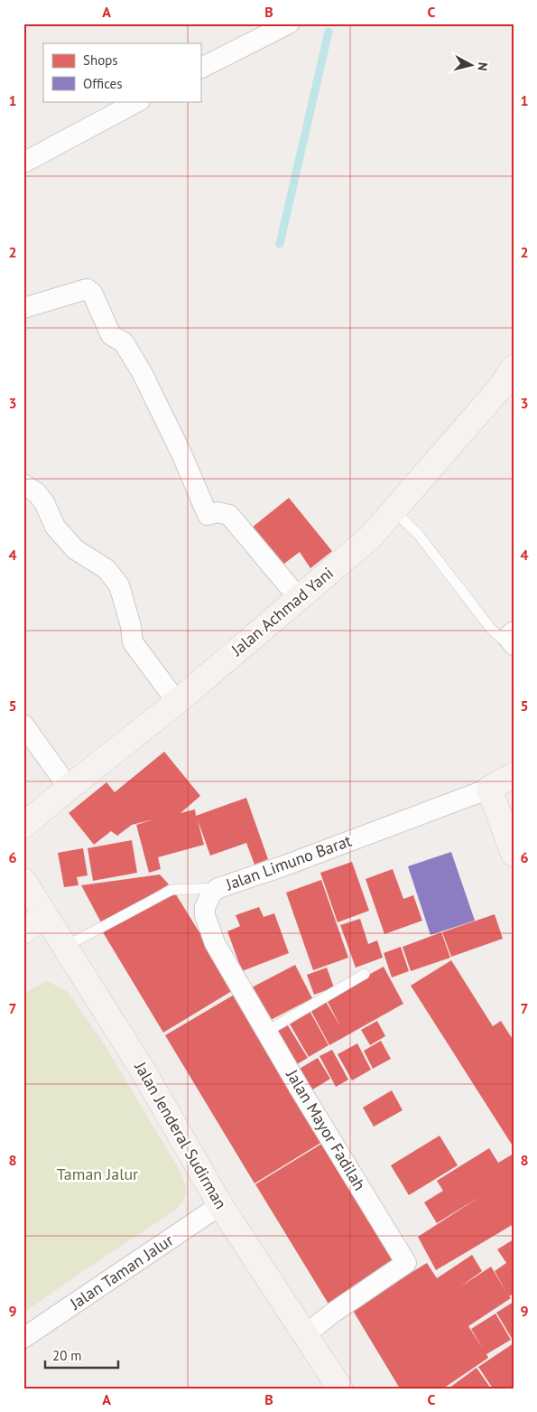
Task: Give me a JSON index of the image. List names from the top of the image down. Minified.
{"streets":{"street":["Jalan Achmad Yani","Jalan Limuno Barat","Jalan Mayor Fadilah","Jalan Jenderal Sudirman","Jalan Taman Jalur"]},"crossings":[["Jalan Limuno Barat","Jalan Mayor Fadilah"],["Jalan Limuno Barat","Jalan Jenderal Sudirman"],["Jalan Mayor Fadilah","Jalan Jenderal Sudirman"],["Jalan Jenderal Sudirman","Jalan Taman Jalur"]],"parks":["Taman Jalur"],"legend":["Shops","Offices"],"scale_bar":"20 m","north":"right","grid":{"columns":["A","B","C"],"rows":["1","2","3","4","5","6","7","8","9"]}}
